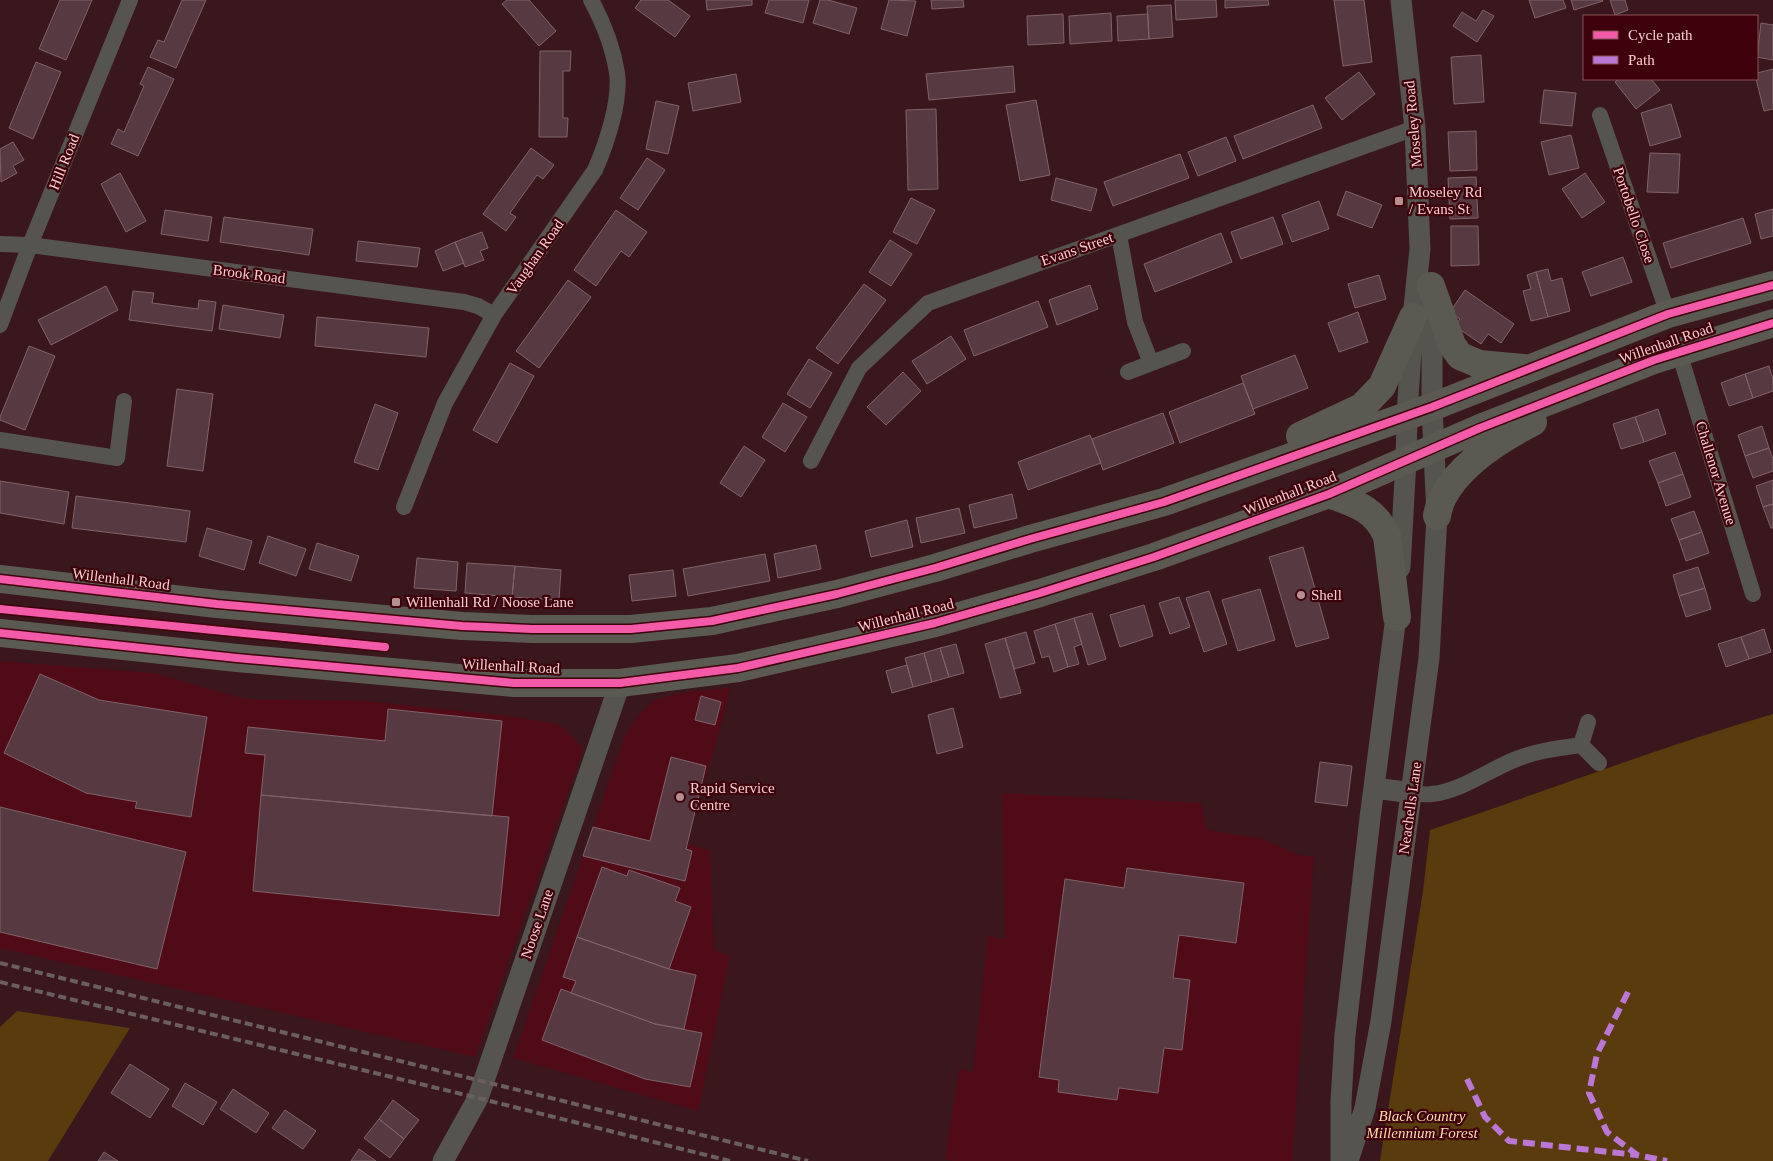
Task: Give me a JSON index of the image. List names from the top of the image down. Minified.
{"streets":{"highway":["Willenhall Road"],"street":["Moseley Road","Hill Road","Portobello Close","Evans Street","Vaughan Road","Brook Road","Challenor Avenue","Neachells Lane","Noose Lane"]},"crossings":[["Moseley Road","Evans Street"],["Moseley Road","Willenhall Road"],["Moseley Road","Neachells Lane"],["Hill Road","Brook Road"],["Portobello Close","Willenhall Road"],["Vaughan Road","Brook Road"],["Willenhall Road","Challenor Avenue"],["Willenhall Road","Neachells Lane"],["Willenhall Road","Noose Lane"]],"parks":["Black Country Millennium Forest"],"places":{"transit":["Moseley Rd / Evans St","Willenhall Rd / Noose Lane"],"other":["Shell","Rapid Service Centre"]},"legend":["Cycle path","Path"]}
